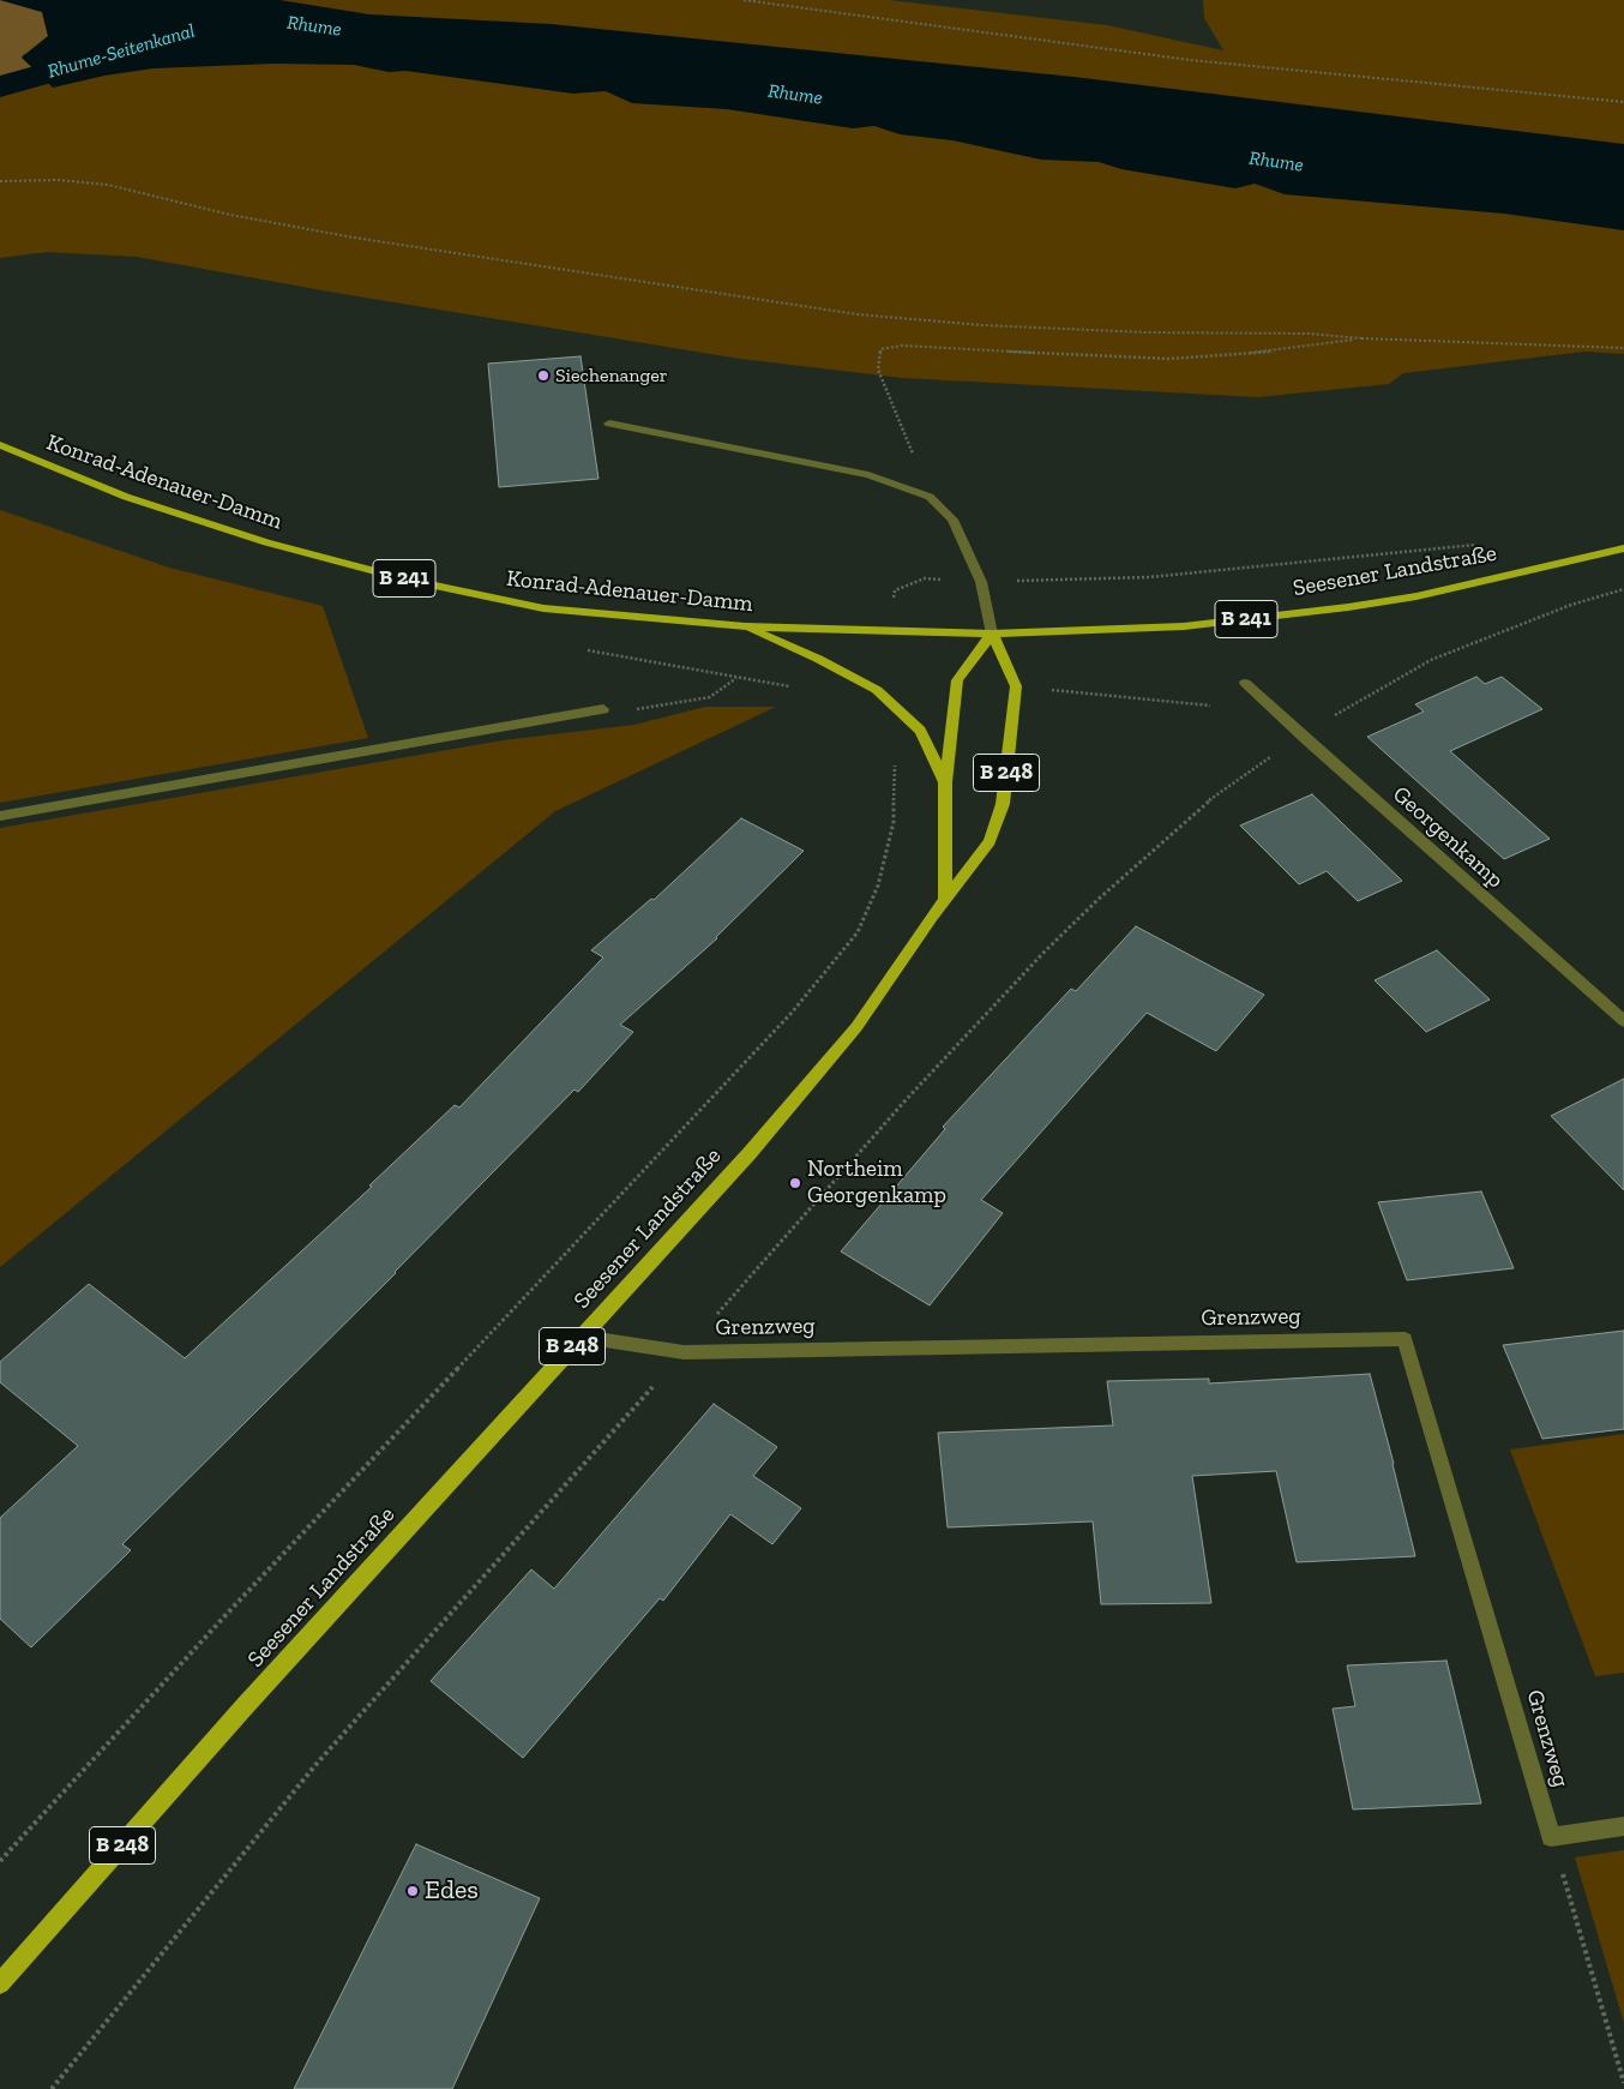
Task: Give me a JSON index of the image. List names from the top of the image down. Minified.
{"streets":{"main road":["Konrad-Adenauer-Damm","Seesener Landstraße","B 241","B 248"],"street":["Georgenkamp","Grenzweg"]},"crossings":[["Konrad-Adenauer-Damm","Seesener Landstraße"],["Konrad-Adenauer-Damm","B 248"],["Seesener Landstraße","B 248"],["Seesener Landstraße","Grenzweg"]],"water":["Rhume","Rhume-Seitenkanal"],"places":["Siechenanger","Northeim Georgenkamp","Edes"]}
